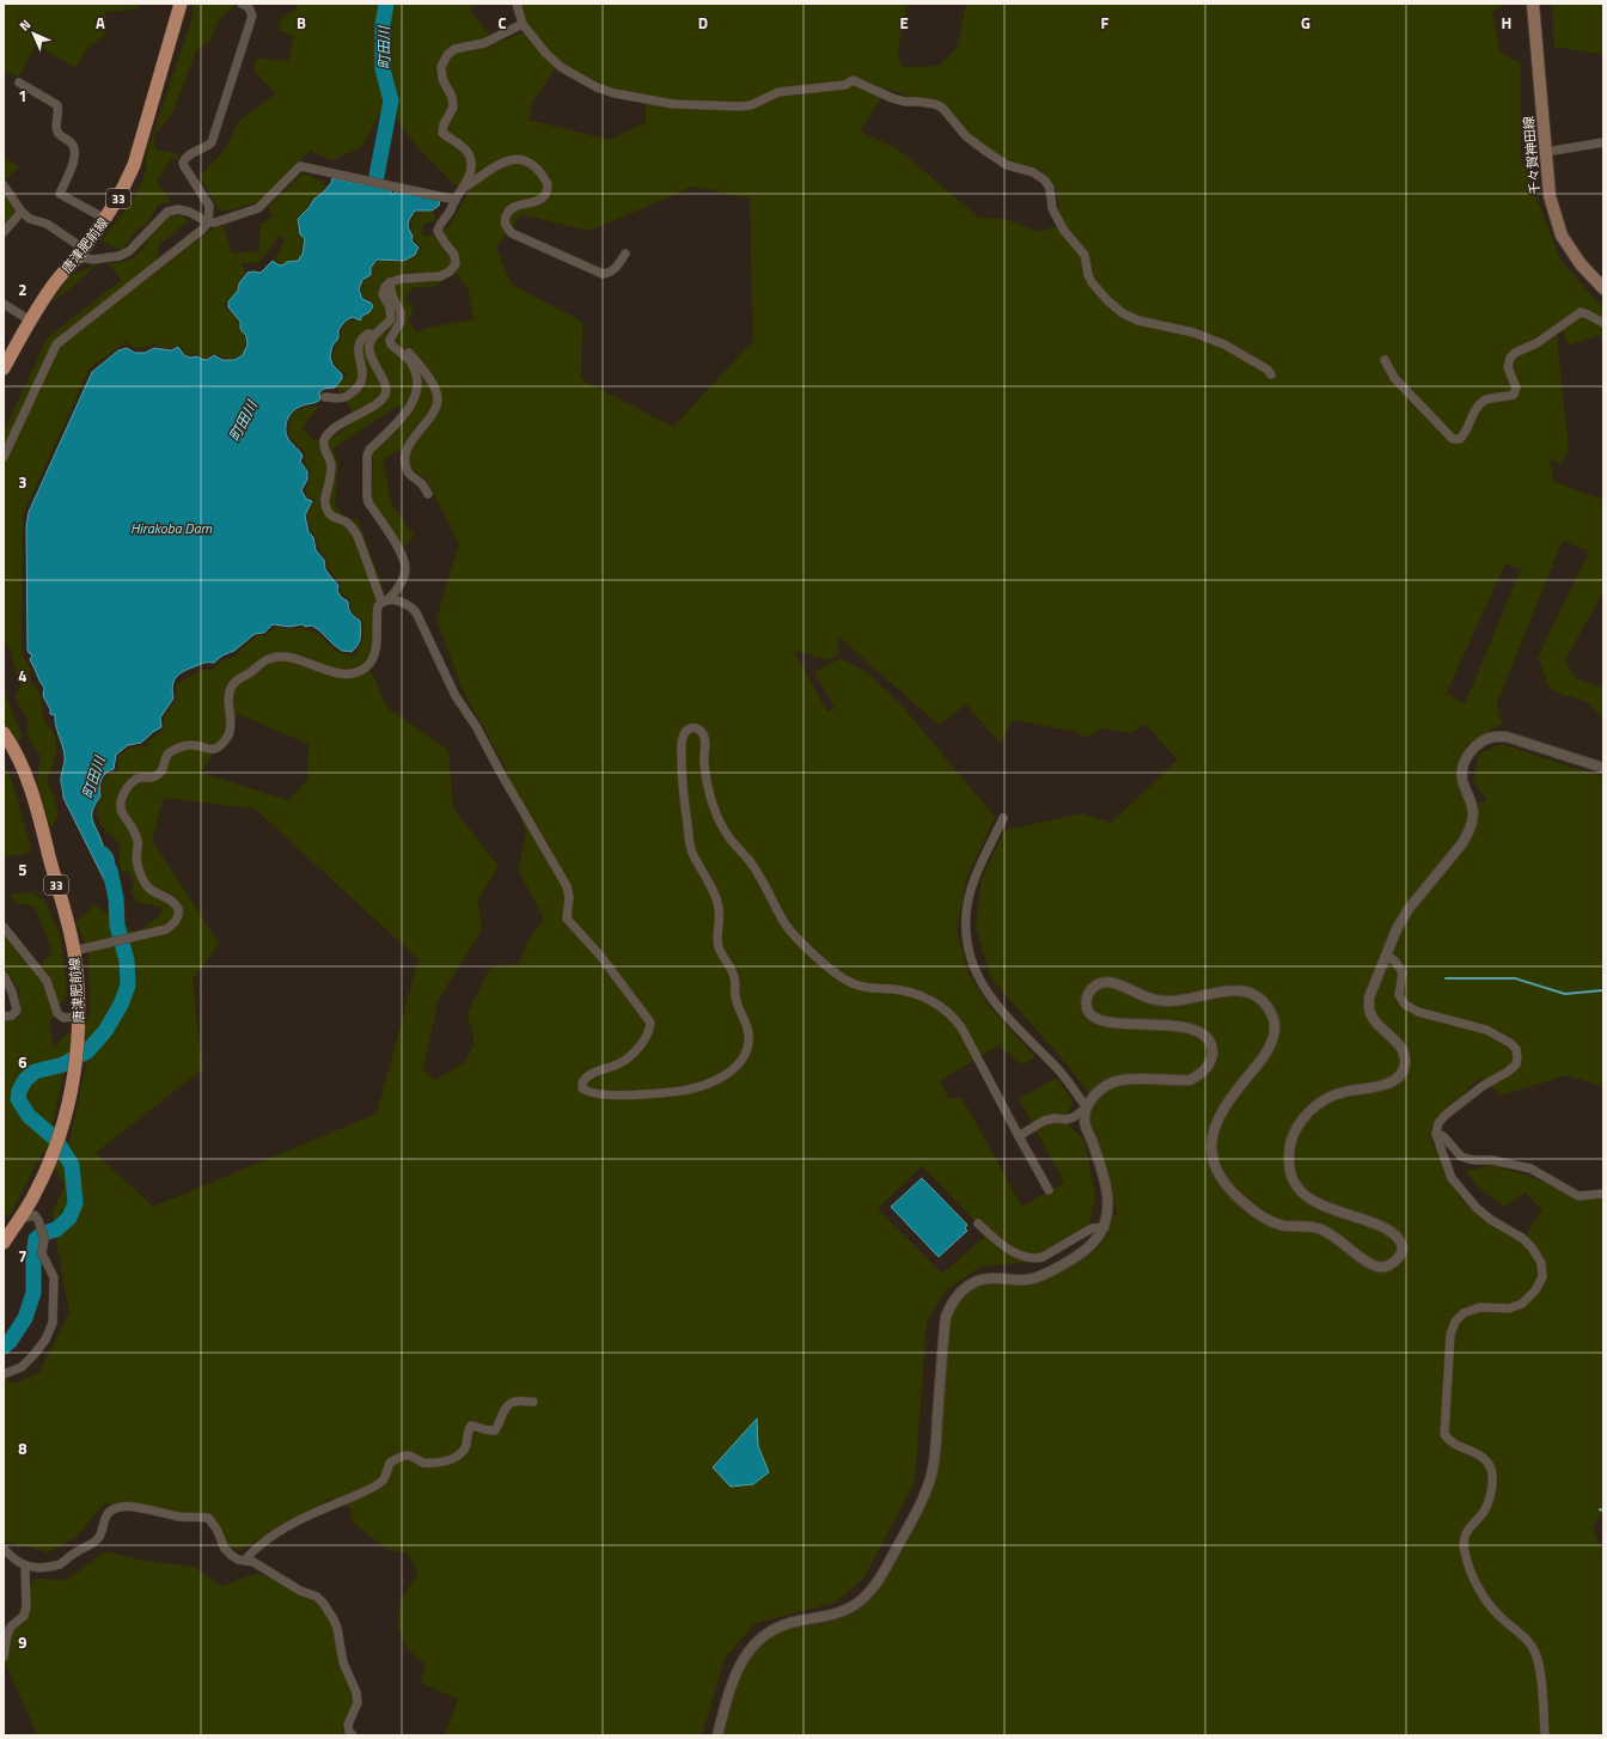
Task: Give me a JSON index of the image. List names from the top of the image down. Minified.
{"streets":{"main road":["千々賀神田線","33","唐津肥前線"]},"water":["町田川","Hirakoba Dam"],"north":"top left","grid":{"columns":["A","B","C","D","E","F","G","H"],"rows":["1","2","3","4","5","6","7","8","9"]}}
